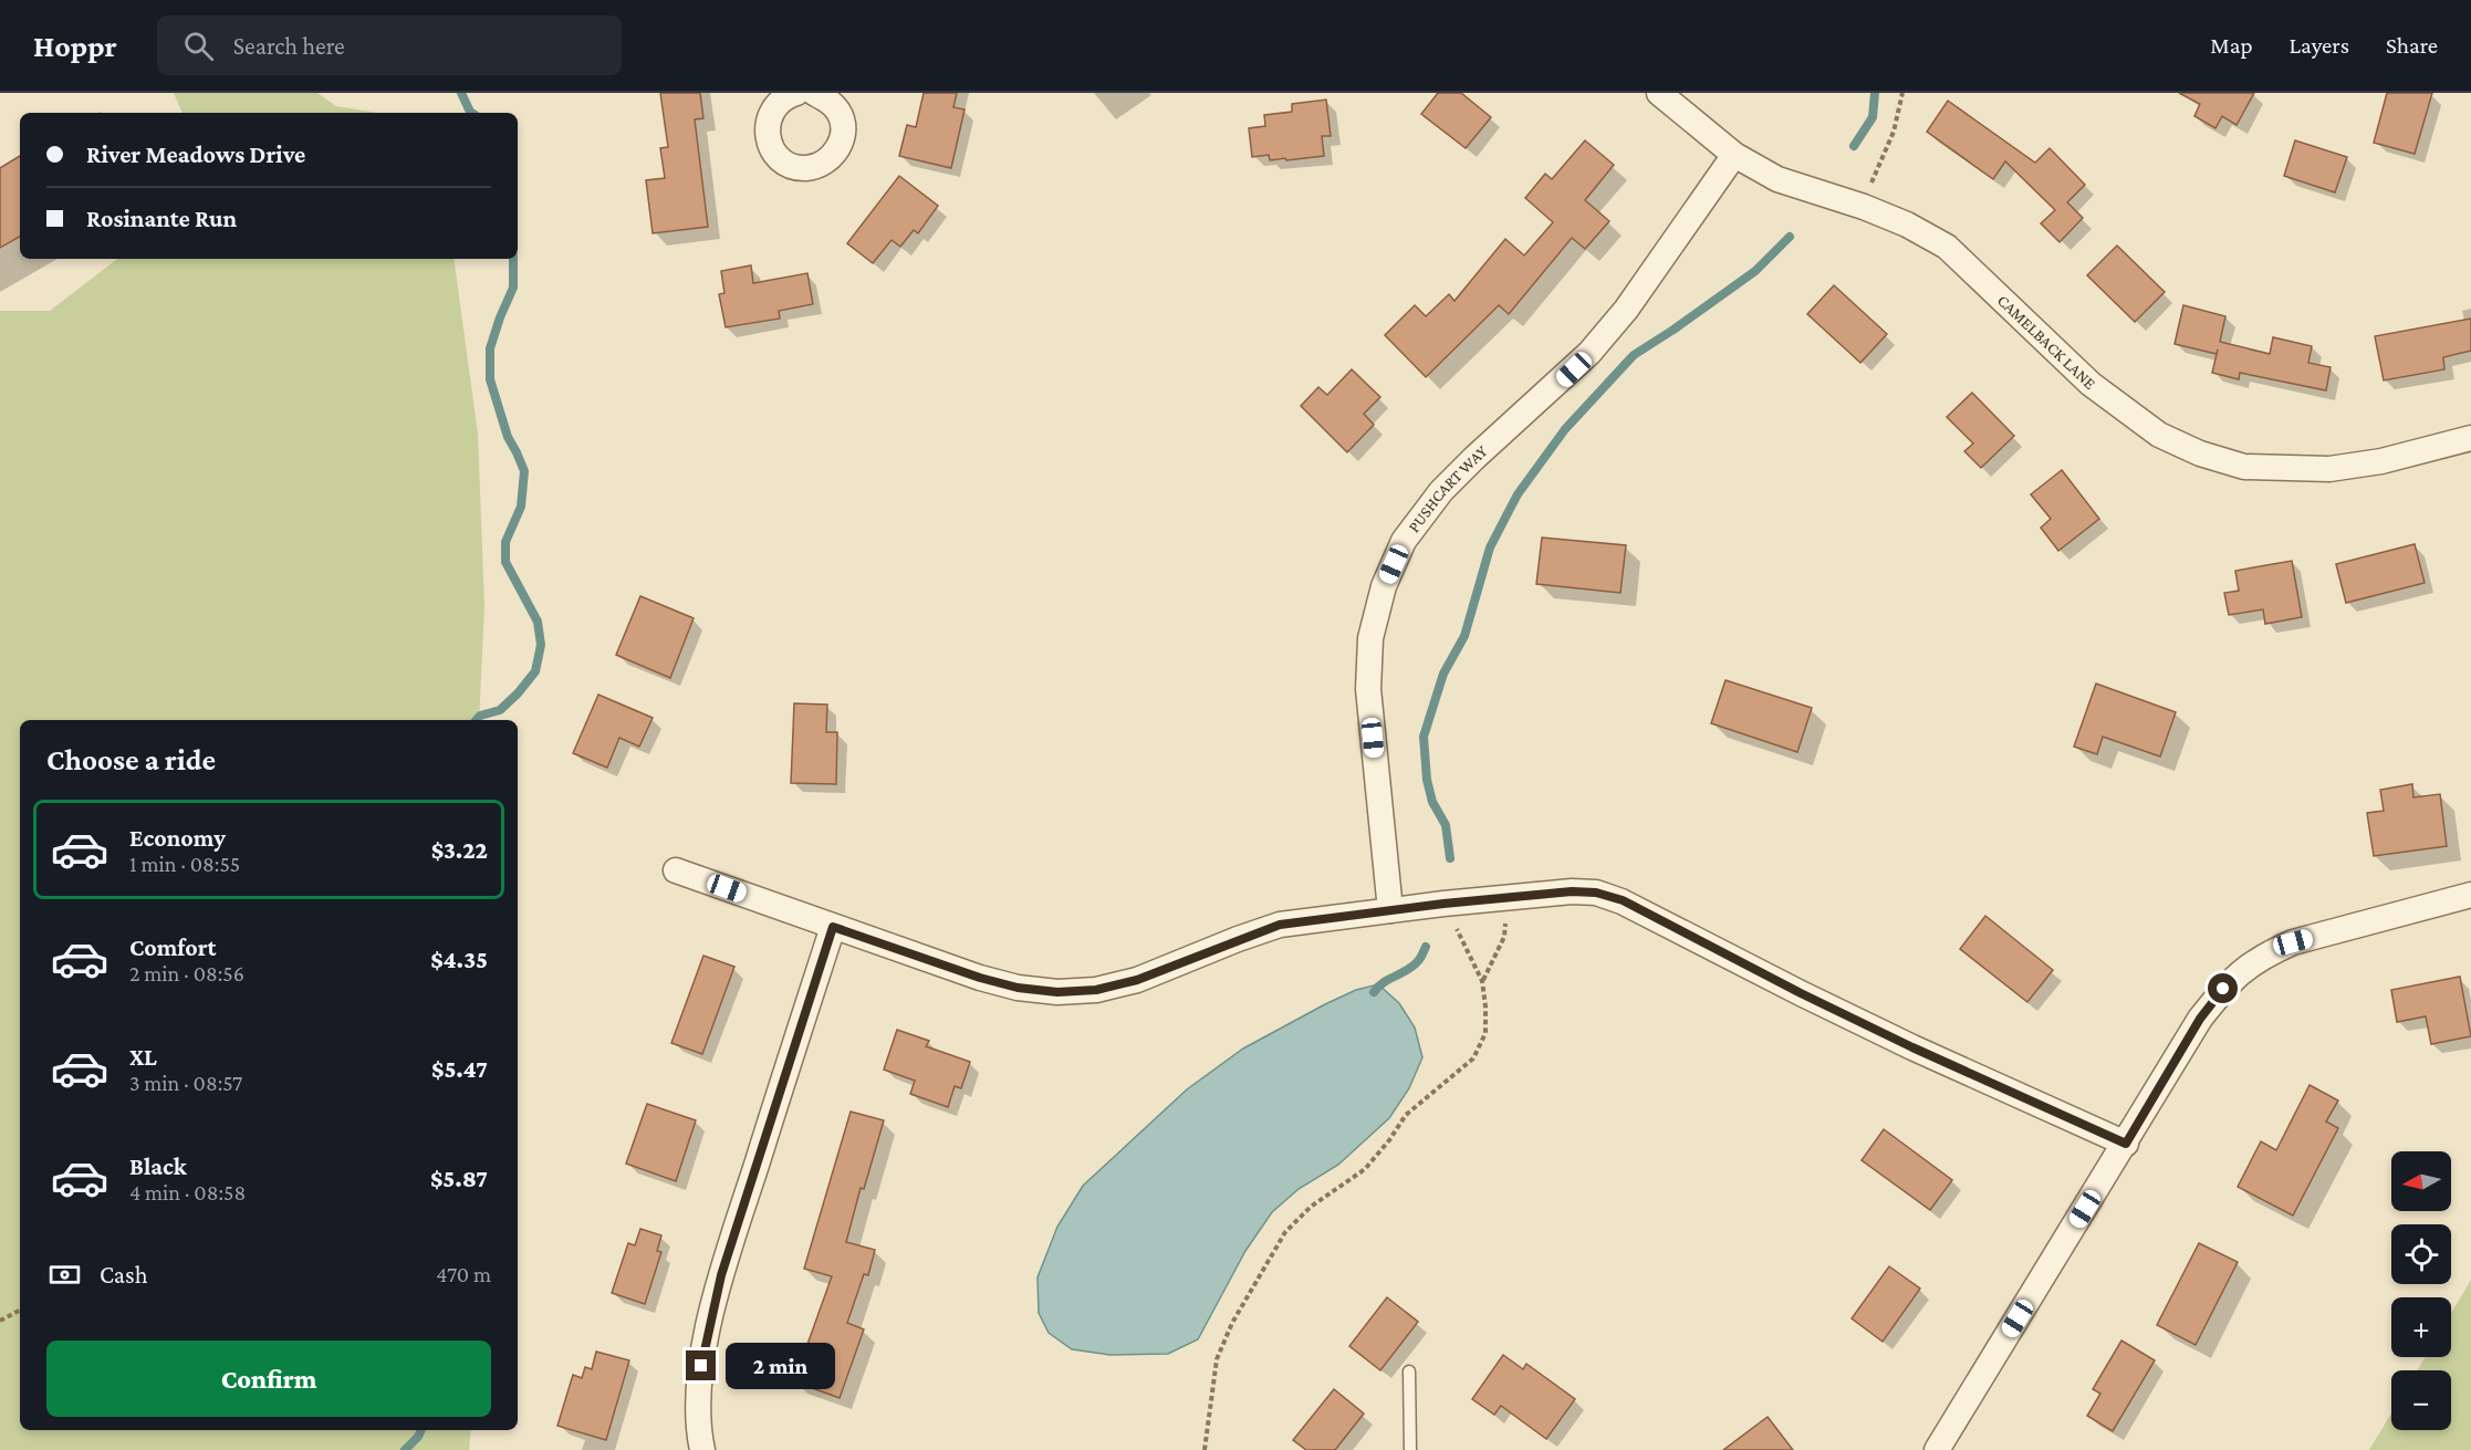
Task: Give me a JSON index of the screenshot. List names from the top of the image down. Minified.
{"streets":{"street":["CAMELBACK LANE","PUSHCART WAY"]},"crossings":[["CAMELBACK LANE","PUSHCART WAY"]],"north":"left","page":{"header":"Hoppr","search":"Search here","nav":["Map","Layers","Share"],"banner":["River Meadows Drive","Rosinante Run"],"heading":"Choose a ride","list":[{"name":"Economy","note":"1 min · 08:55","value":"$3.22"},{"name":"Comfort","note":"2 min · 08:56","value":"$4.35"},{"name":"XL","note":"3 min · 08:57","value":"$5.47"},{"name":"Black","note":"4 min · 08:58","value":"$5.87"}],"map_buttons":["+","−"],"pay":["Cash","470 m"],"buttons":"Confirm","bubble":"2 min"}}
